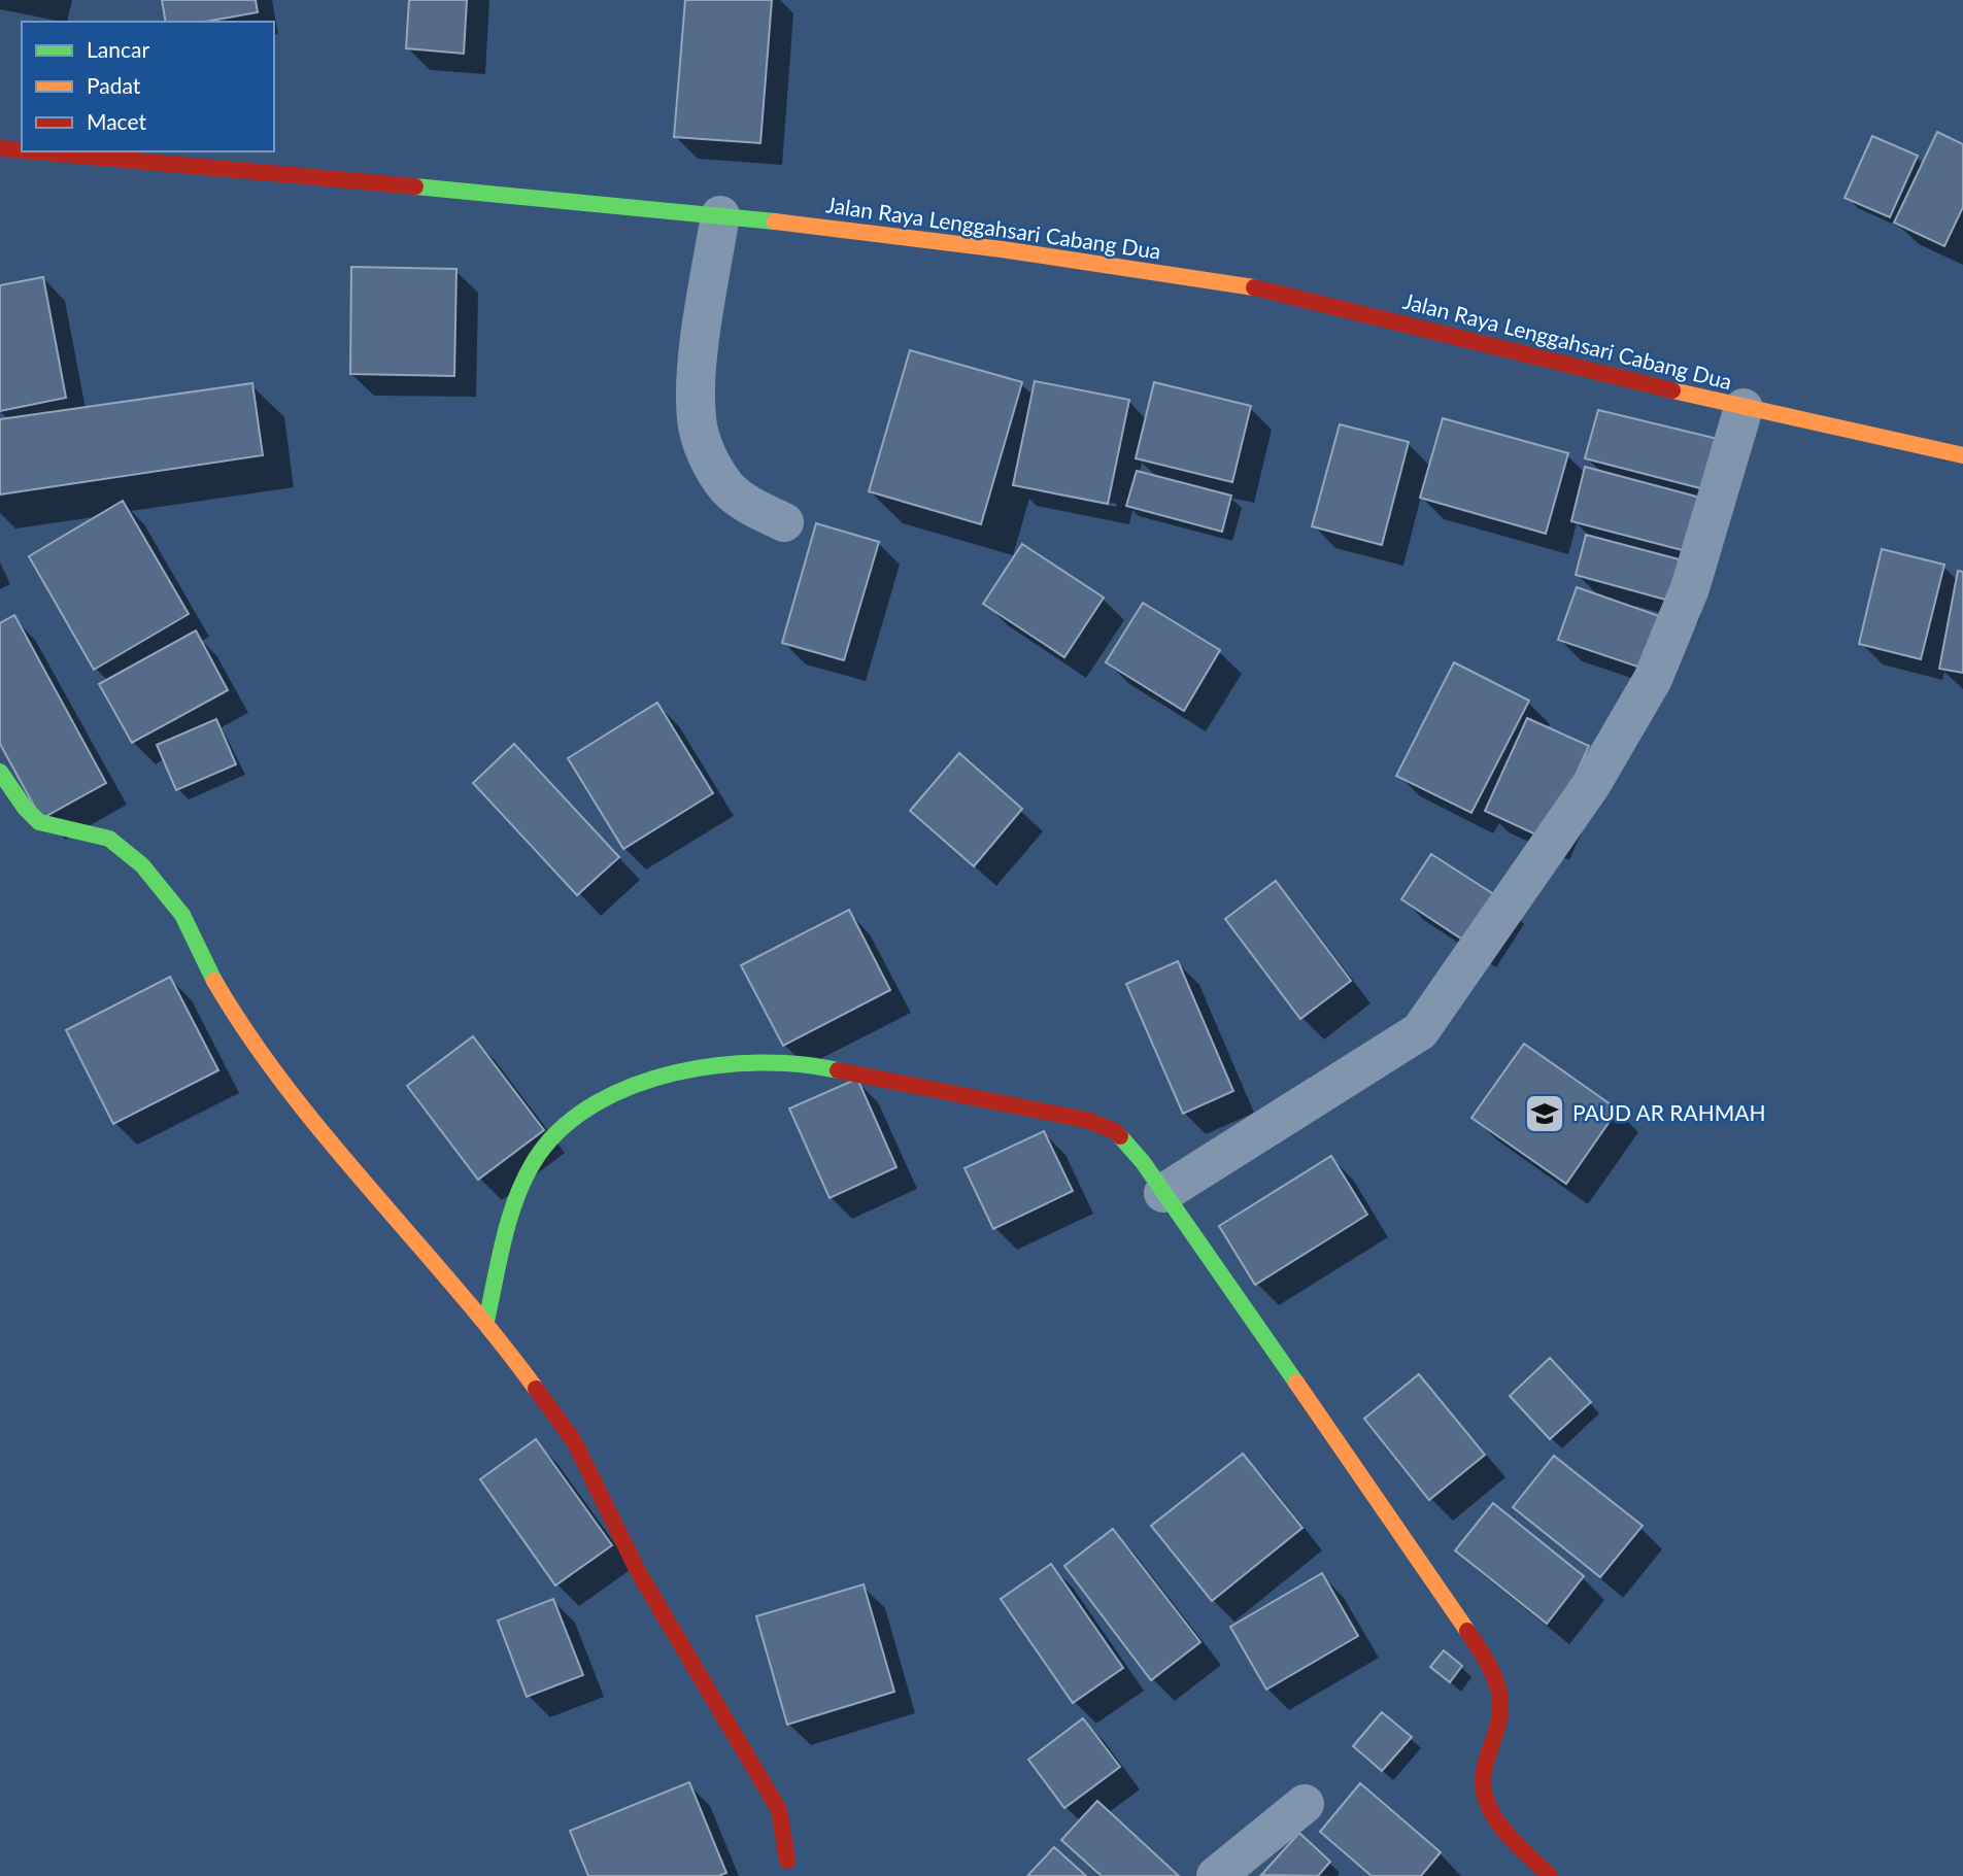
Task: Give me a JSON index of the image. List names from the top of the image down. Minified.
{"streets":{"street":["Jalan Raya Lenggahsari Cabang Dua"]},"places":{"school or university":["PAUD AR RAHMAH"]},"legend":["Lancar","Padat","Macet"]}
